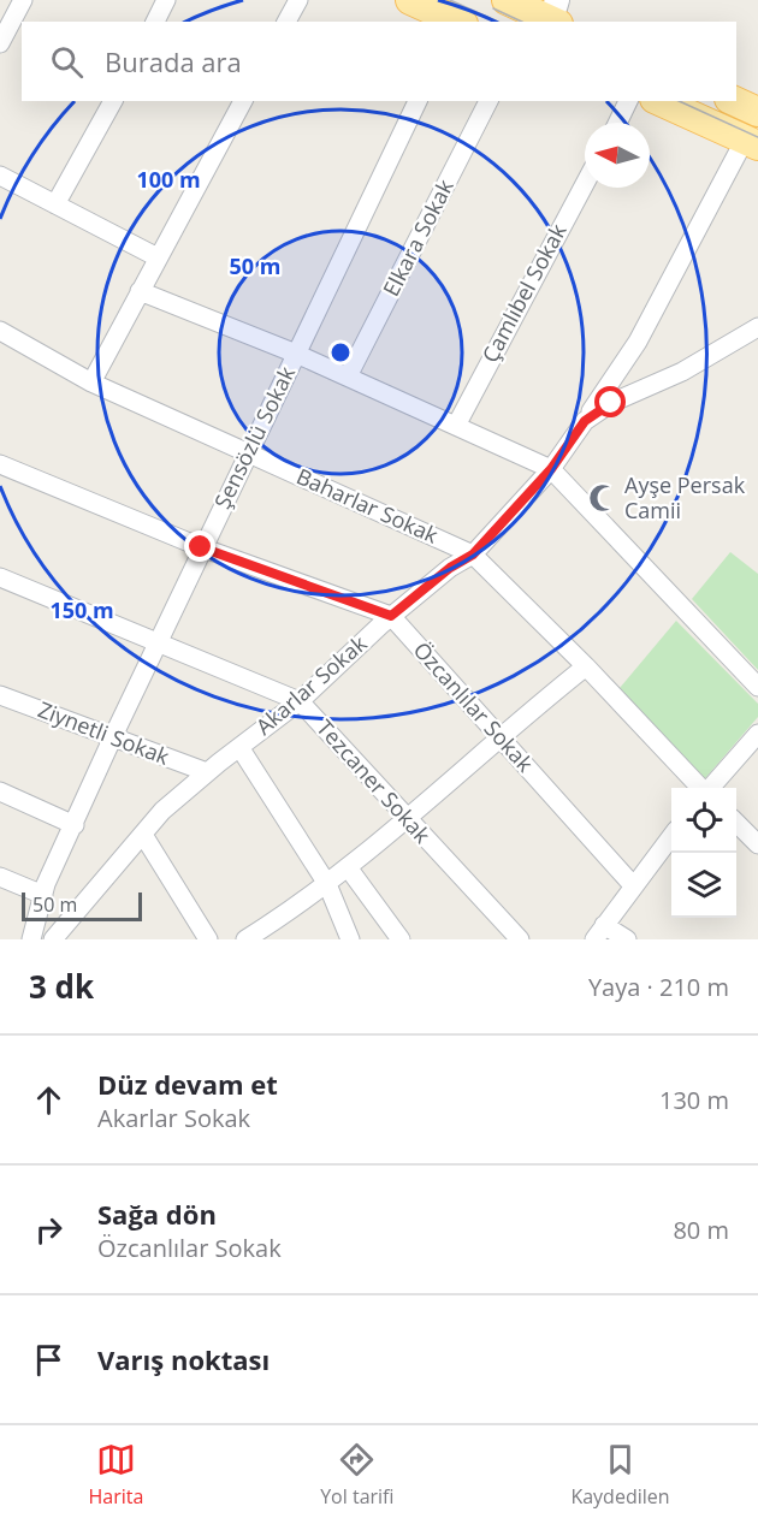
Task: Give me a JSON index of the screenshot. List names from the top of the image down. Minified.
{"streets":{"street":["Elkara Sokak","Çamlıbel Sokak","Şensözlü Sokak","Baharlar Sokak","Akarlar Sokak","Özcanlılar Sokak","Ziynetli Sokak","Tezcaner Sokak"]},"crossings":[["Şensözlü Sokak","Baharlar Sokak"],["Şensözlü Sokak","Özcanlılar Sokak"],["Şensözlü Sokak","Ziynetli Sokak"],["Şensözlü Sokak","Tezcaner Sokak"],["Baharlar Sokak","Akarlar Sokak"],["Akarlar Sokak","Özcanlılar Sokak"],["Akarlar Sokak","Ziynetli Sokak"],["Akarlar Sokak","Tezcaner Sokak"]],"places":{"mosque":["Ayşe Persak Camii"]},"scale_bar":"50 m","north":"left","page":{"search":"Burada ara","scale":"50 m","heading":["3 dk","Yaya · 210 m"],"list":[["Düz devam et","Akarlar Sokak","130 m"],["Sağa dön","Özcanlılar Sokak","80 m"],"Varış noktası"],"nav":["Harita","Yol tarifi","Kaydedilen"]},"rings":["100 m","50 m","150 m"]}
